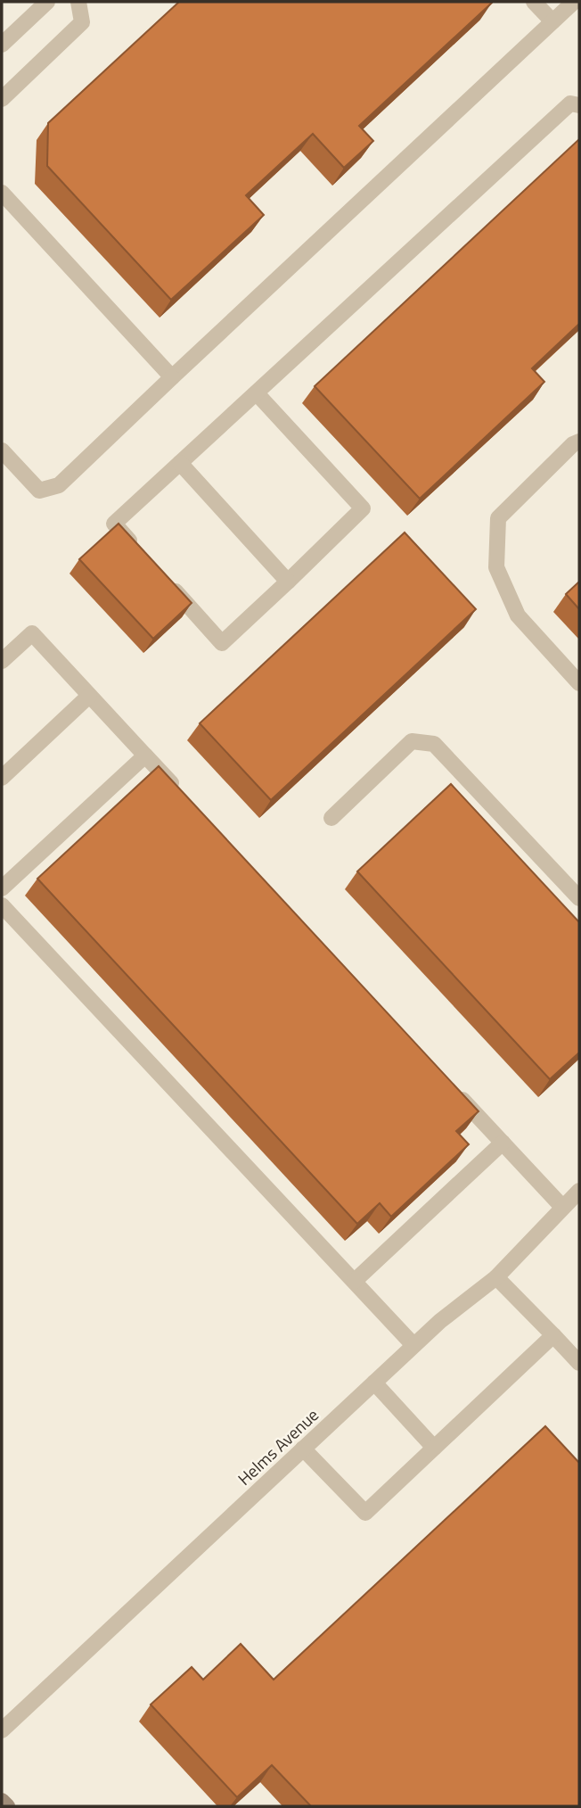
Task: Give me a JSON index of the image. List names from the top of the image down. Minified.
{"streets":{"street":["Helms Avenue"]}}
